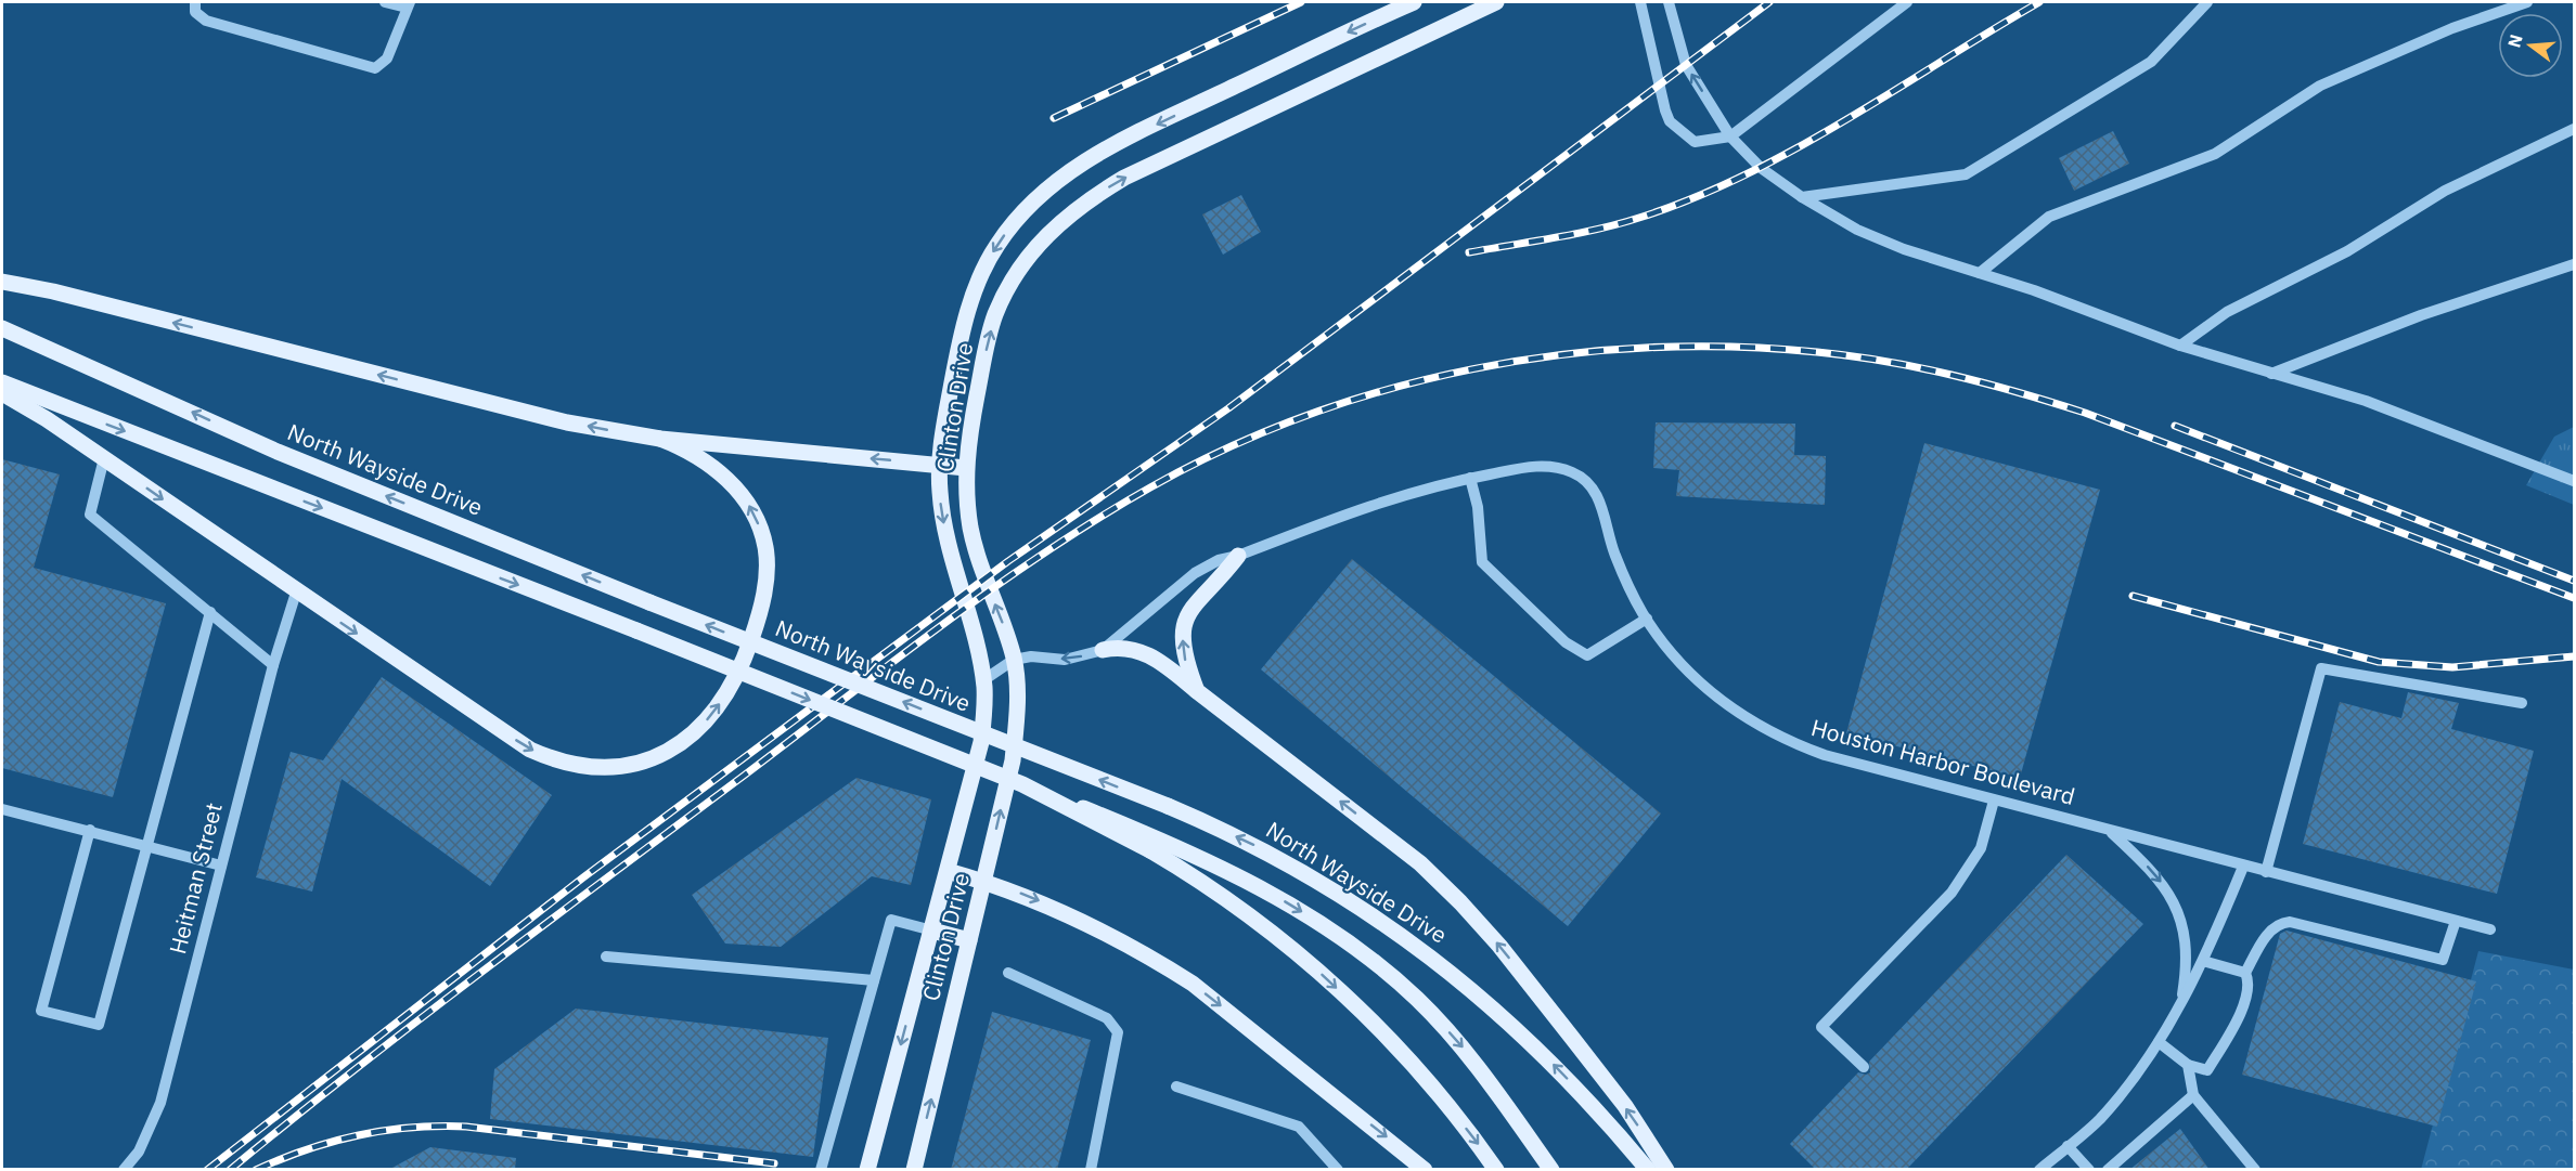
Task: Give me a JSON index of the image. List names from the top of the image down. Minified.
{"streets":{"main road":["Clinton Drive","North Wayside Drive"],"street":["Houston Harbor Boulevard","Heitman Street"]},"crossings":[["Clinton Drive","Houston Harbor Boulevard"]],"north":"left"}
